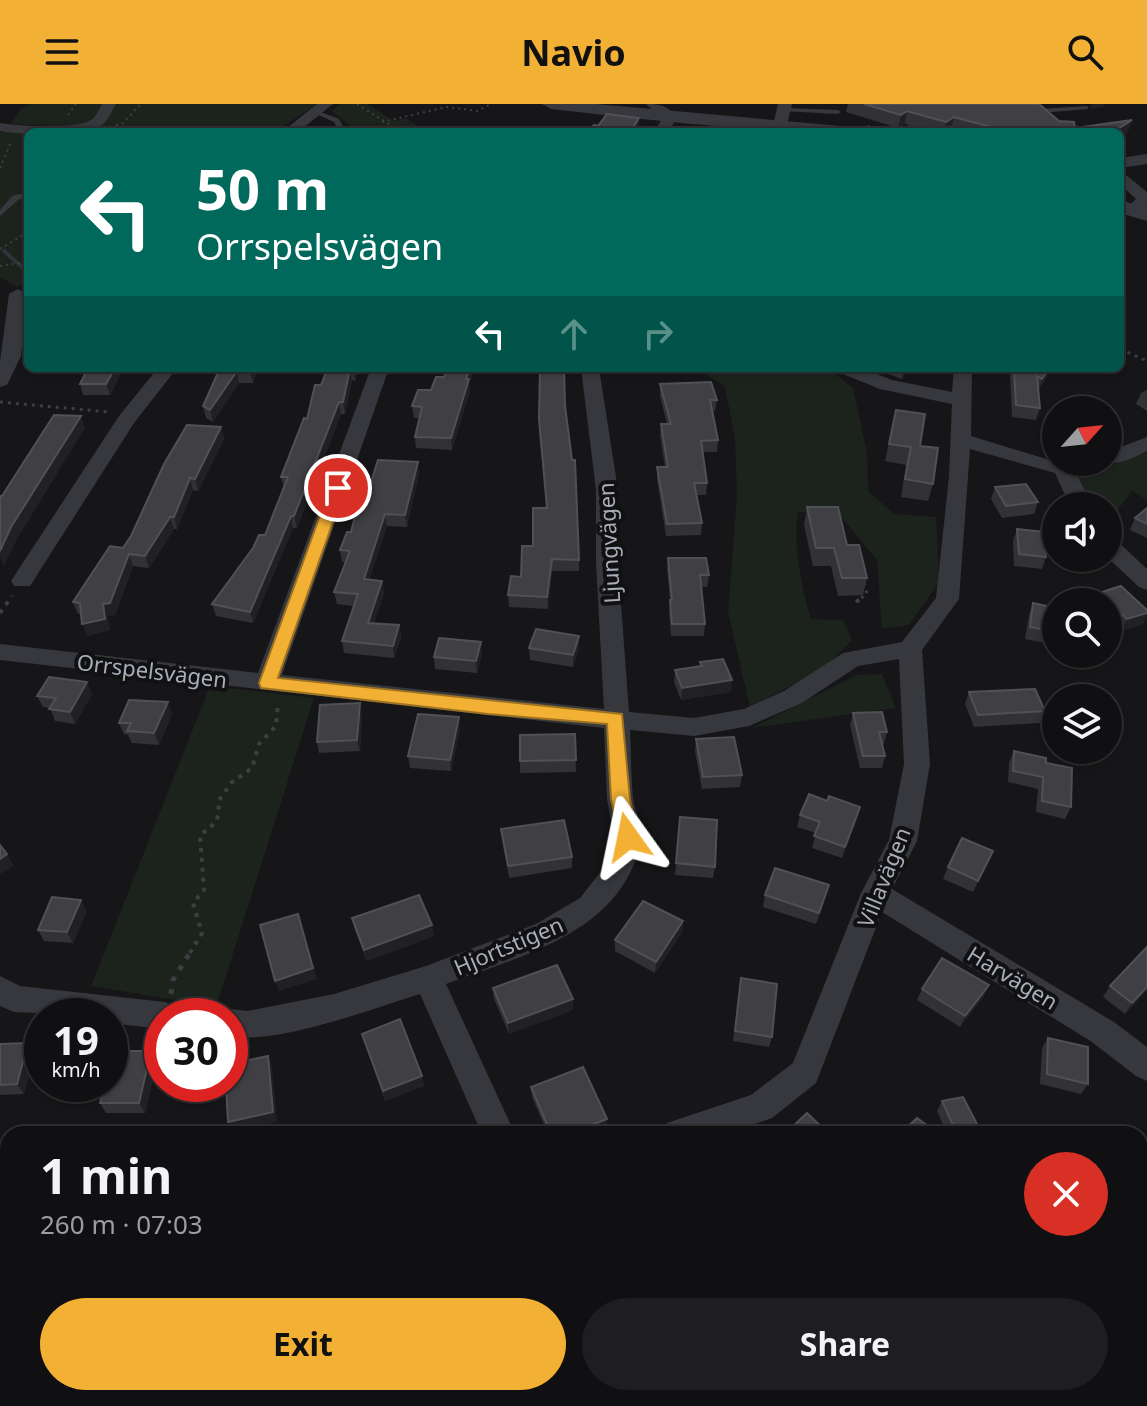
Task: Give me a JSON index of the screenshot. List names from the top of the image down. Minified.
{"streets":{"street":["Ljungvägen","Orrspelsvägen","Villavägen","Hjortstigen","Harvägen"]},"crossings":[["Ljungvägen","Orrspelsvägen"],["Ljungvägen","Hjortstigen"],["Orrspelsvägen","Villavägen"],["Orrspelsvägen","Hjortstigen"],["Villavägen","Harvägen"]],"north":"top right","page":{"header":"Navio","turn":["50 m","Orrspelsvägen"],"speed":"19 km/h","limit":"30","heading":["1 min","260 m · 07:03"],"buttons":["Exit","Share"]}}
